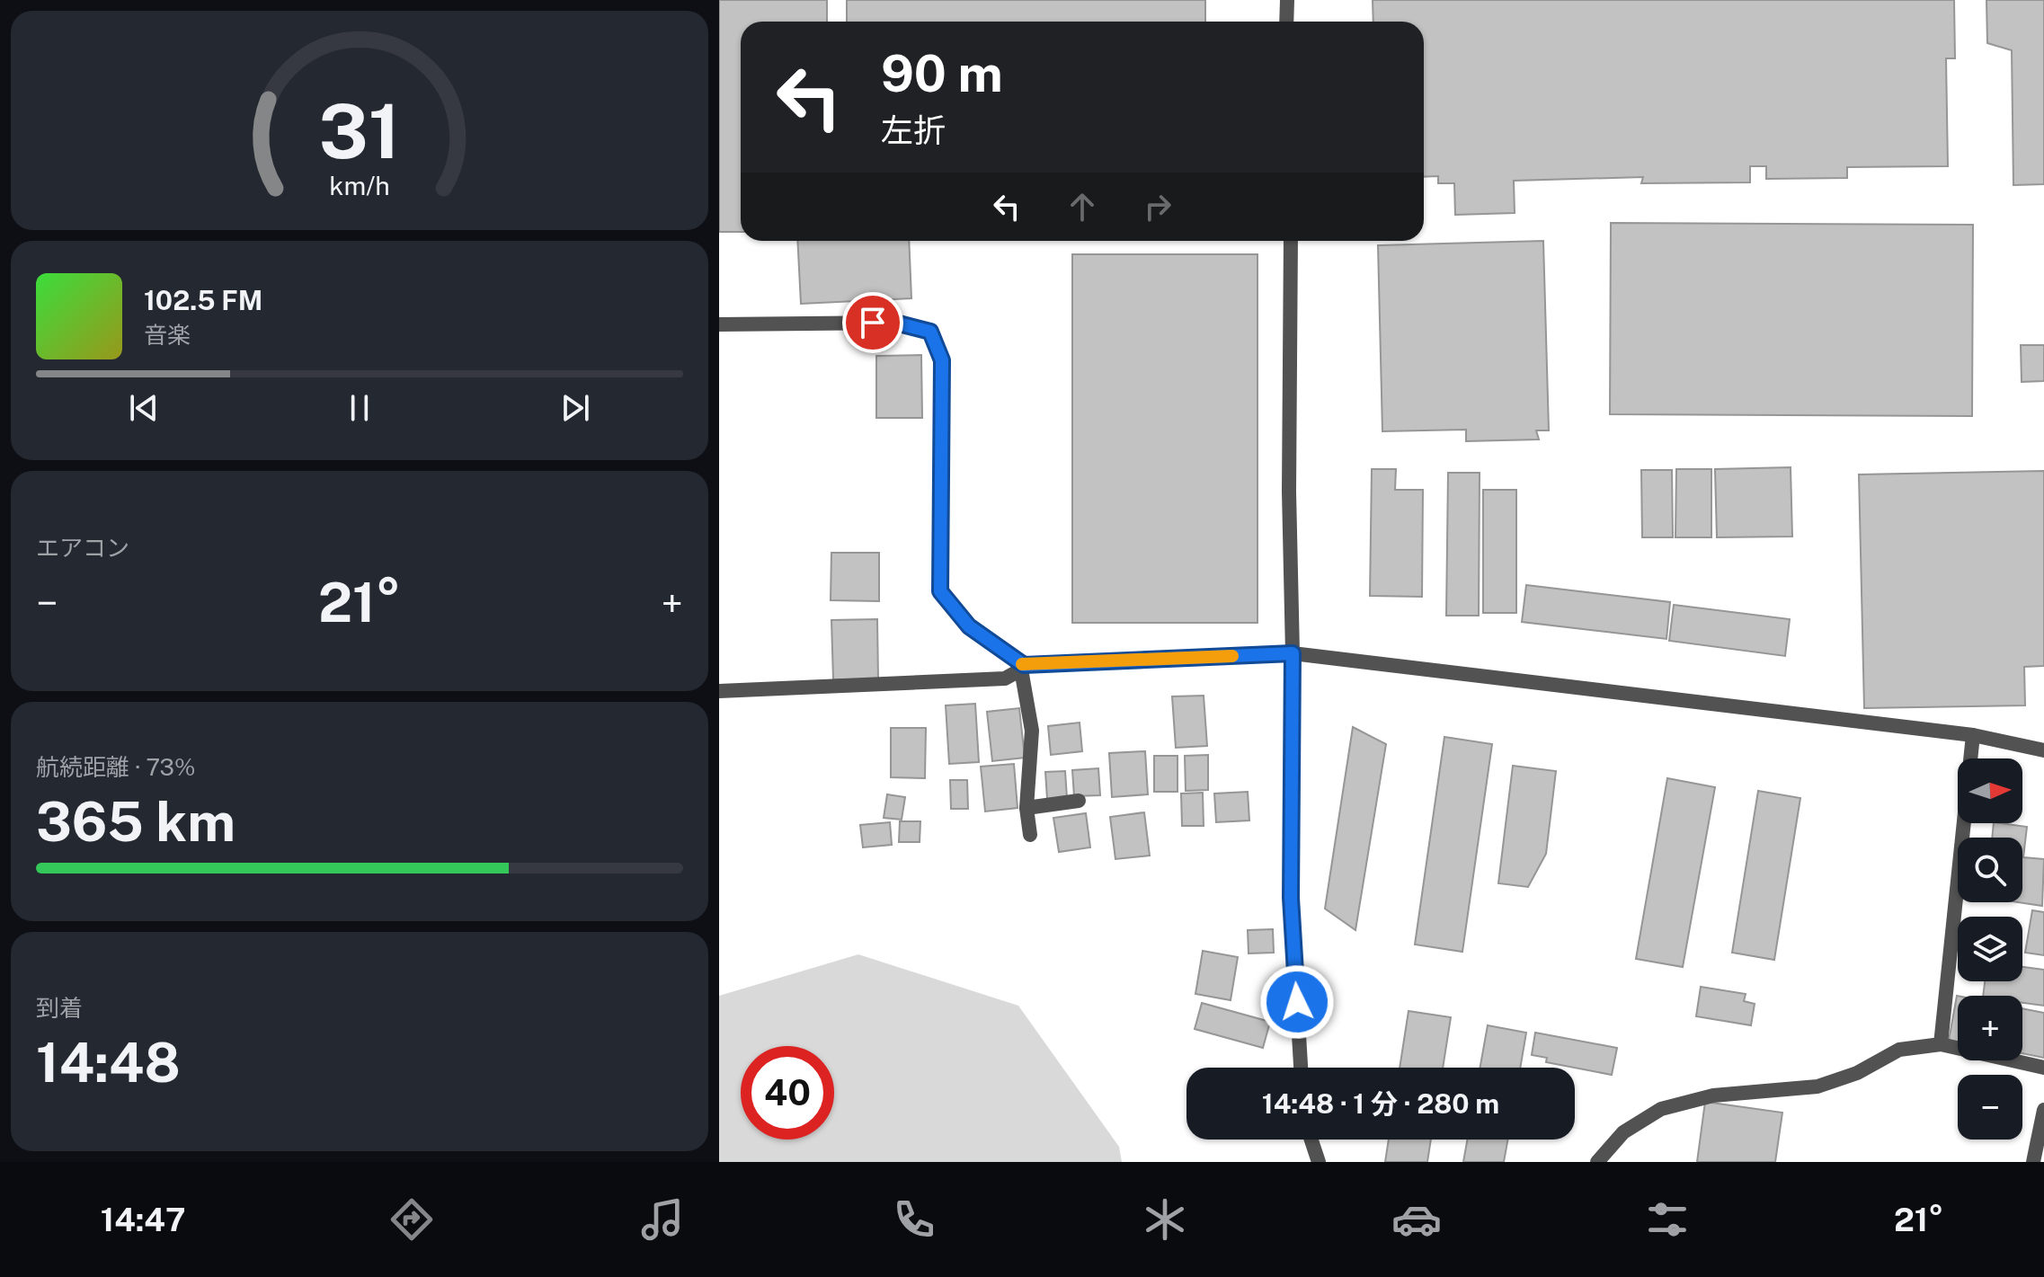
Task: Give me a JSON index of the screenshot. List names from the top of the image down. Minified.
{"north":"right","page":{"turn":["90 m","左折"],"song":["102.5 FM","音楽"],"tile":["エアコン",["航続距離 · 73%","365 km"],["到着","14:48"]],"heat":["−","21°","+"],"map_buttons":["+","−"],"limit":"40","trip":"14:48 · 1 分 · 280 m","tabs":["14:47","21°"],"gauge":["31","km/h"]}}
